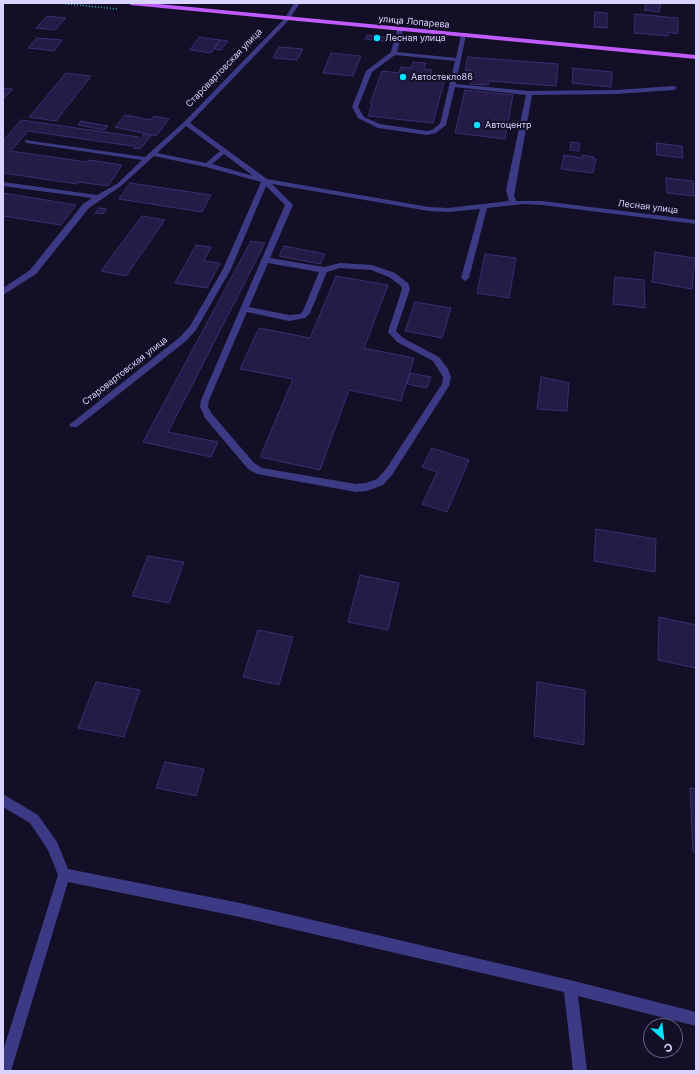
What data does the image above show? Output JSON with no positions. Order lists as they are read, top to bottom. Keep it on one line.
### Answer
{"streets":{"main road":["улица Лопарева"],"street":["Старовартовская улица","Лесная улица"]},"crossings":[["улица Лопарева","Старовартовская улица"],["Старовартовская улица","Лесная улица"]],"places":["Лесная улица","Автостекло86","Автоцентр"],"north":"bottom right"}
